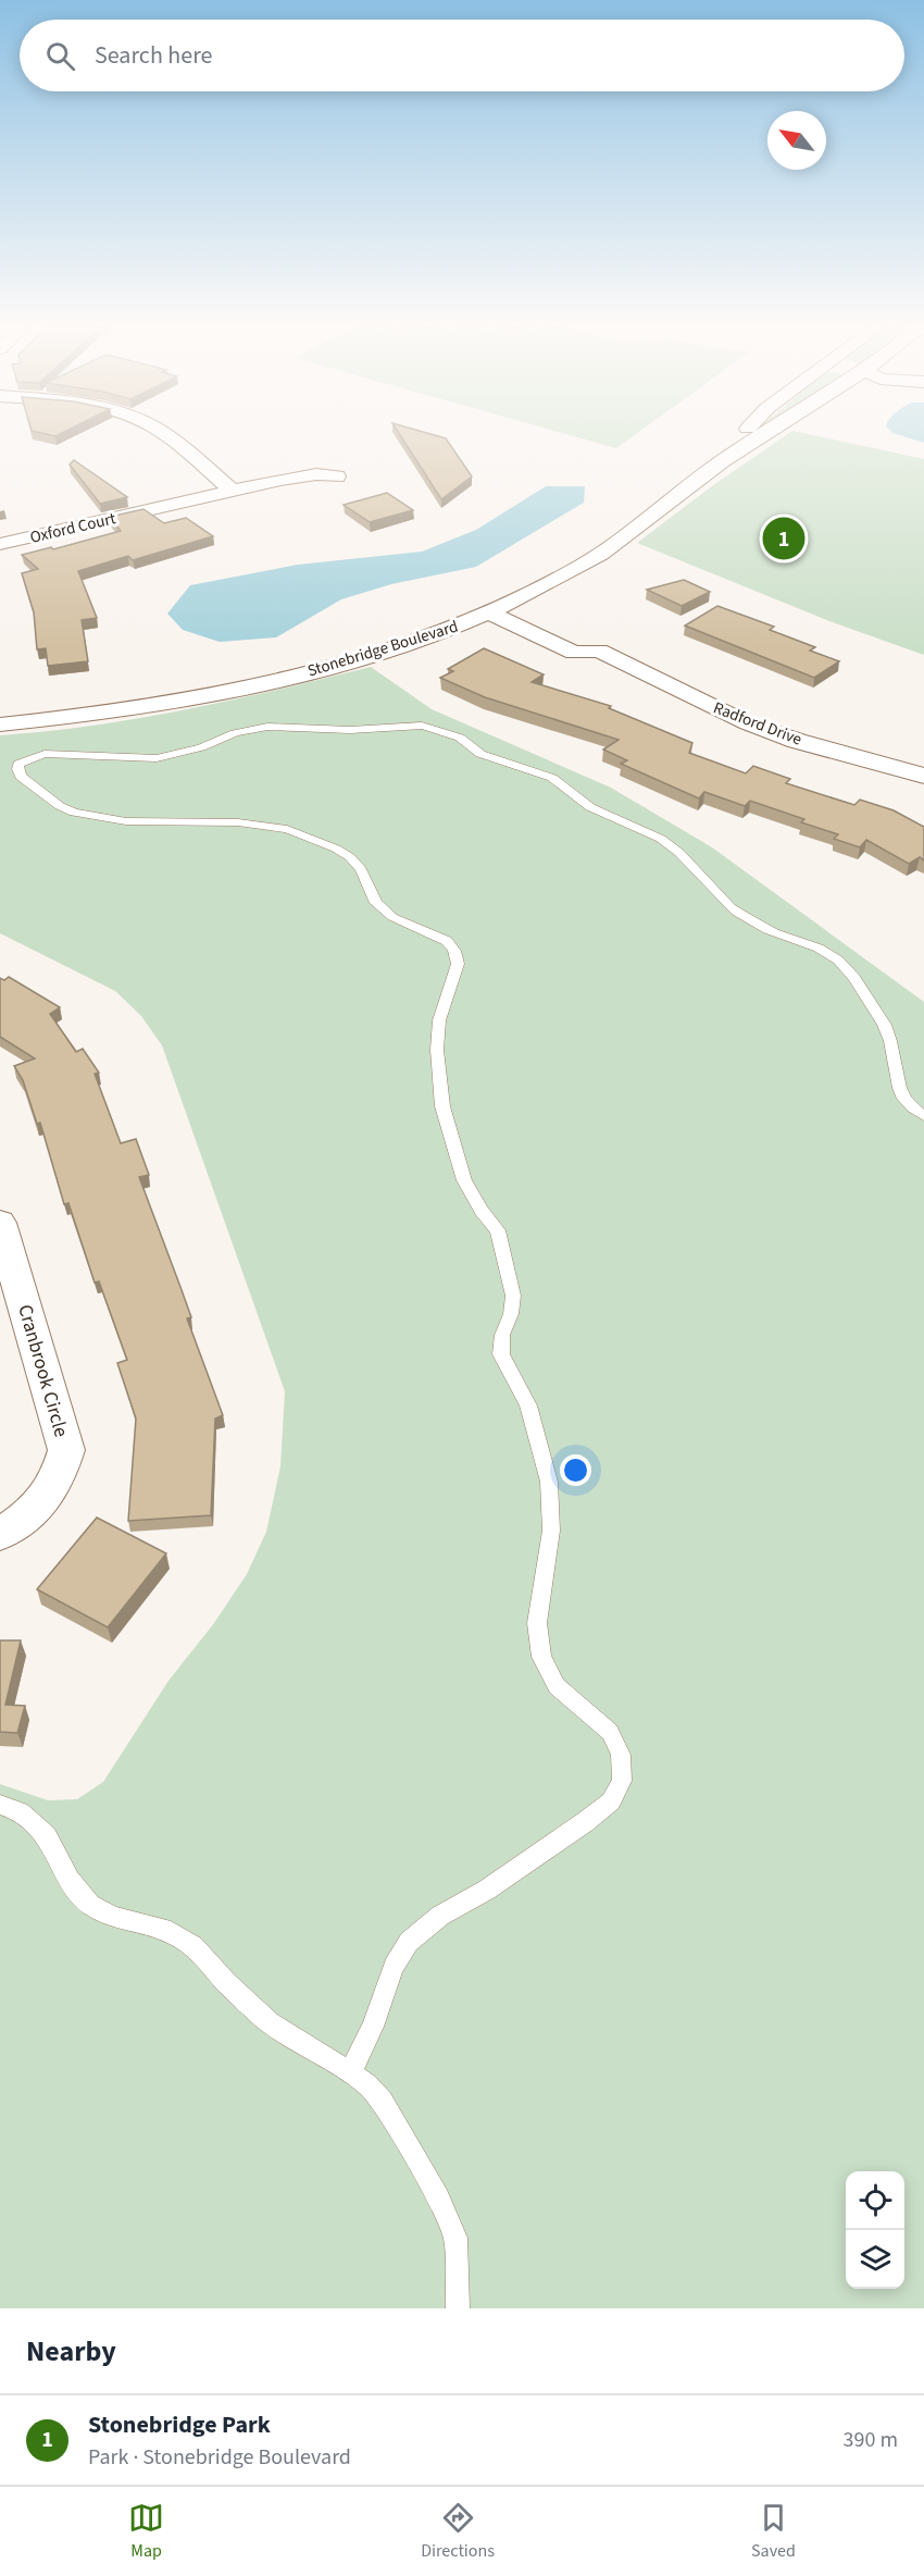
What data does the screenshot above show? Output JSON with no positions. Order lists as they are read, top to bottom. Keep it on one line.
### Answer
{"streets":{"street":["Oxford Court","Stonebridge Boulevard","Radford Drive","Cranbrook Circle"]},"crossings":[["Stonebridge Boulevard","Radford Drive"]],"north":"top left","page":{"search":"Search here","pins":"1","heading":"Nearby","list":[{"mark":"1","name":"Stonebridge Park","note":"Park · Stonebridge Boulevard","value":"390 m"}],"nav":["Map","Directions","Saved"]}}
